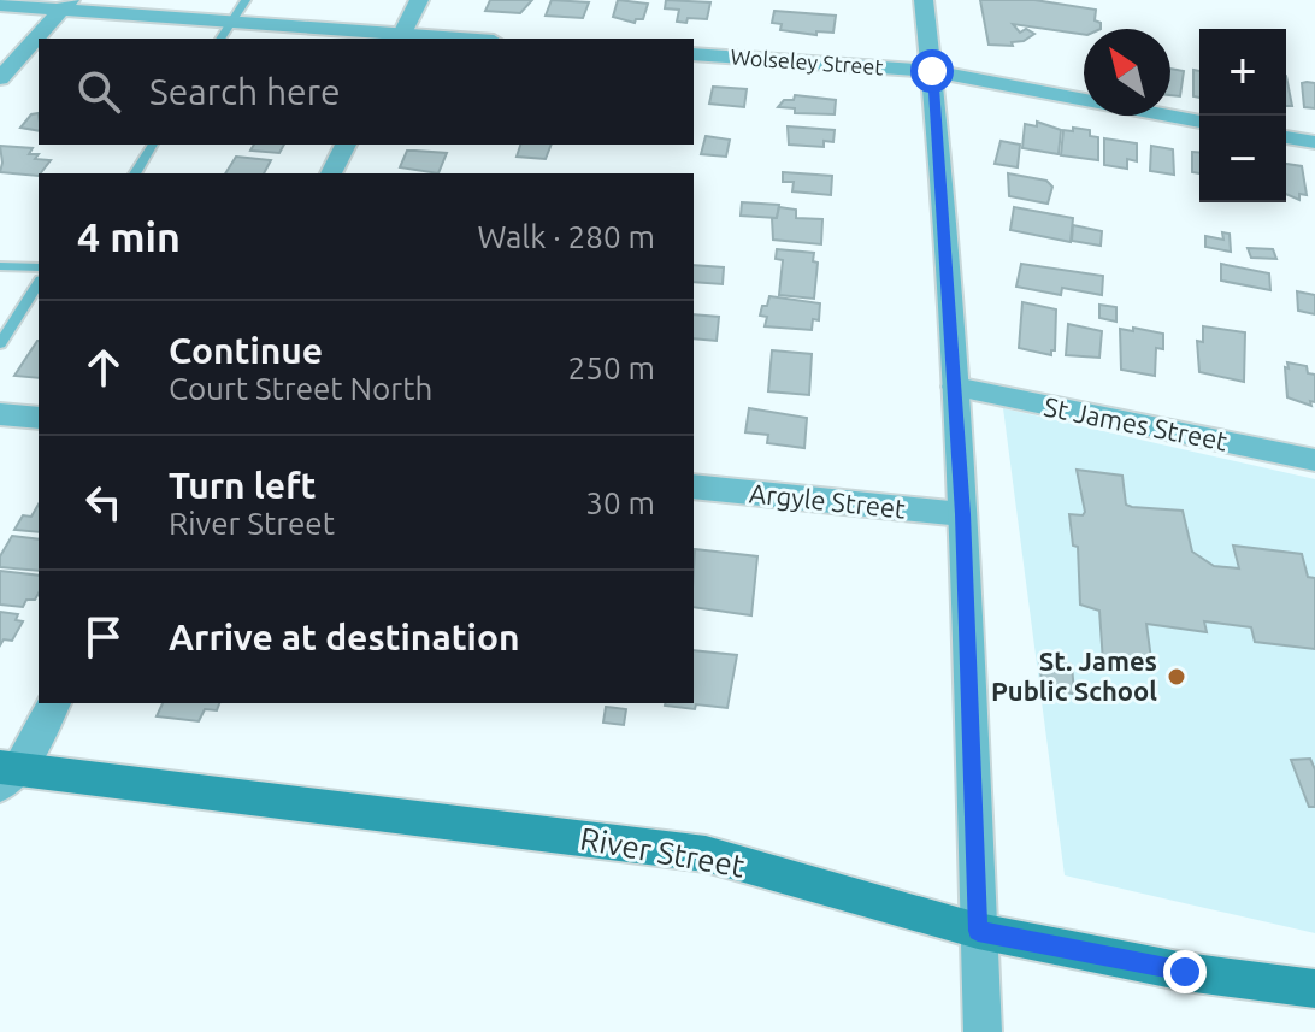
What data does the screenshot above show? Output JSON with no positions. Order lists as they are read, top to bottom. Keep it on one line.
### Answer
{"streets":{"main road":["River Street"],"street":["Wolseley Street","St James Street","Argyle Street"]},"places":["St. James Public School"],"north":"top left","page":{"map_buttons":["+","−"],"search":"Search here","heading":["4 min","Walk · 280 m"],"list":[["Continue","Court Street North","250 m"],["Turn left","River Street","30 m"],"Arrive at destination"]}}
